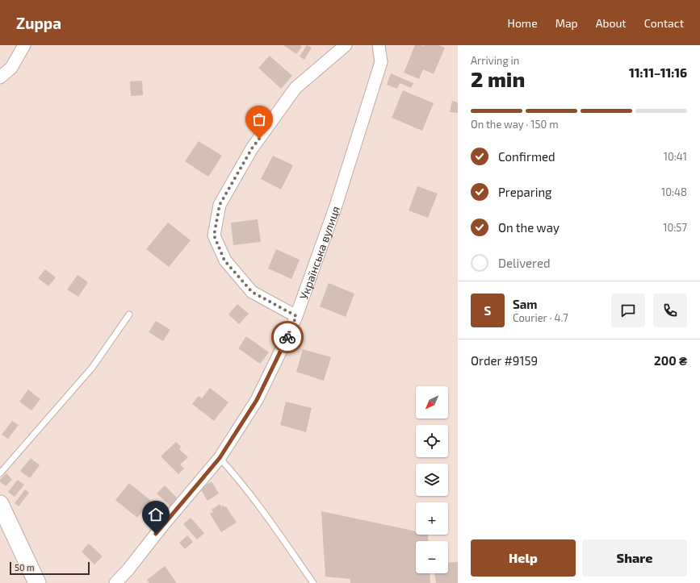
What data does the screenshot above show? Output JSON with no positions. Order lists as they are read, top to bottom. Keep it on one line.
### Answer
{"streets":{"street":["Українська вулиця"]},"scale_bar":"50 m","north":"bottom left","page":{"header":"Zuppa","nav":["Home","Map","About","Contact"],"heading":["2 min","Arriving in","11:11–11:16"],"panel":["Sam","Courier · 4.7","Order #9159","200 ₴"],"bar":"On the way · 150 m","list":[["Confirmed","10:41"],["Preparing","10:48"],["On the way","10:57"],"Delivered"],"round":"S","map_buttons":["+","−"],"buttons":["Help","Share"],"scale":"50 m"}}
